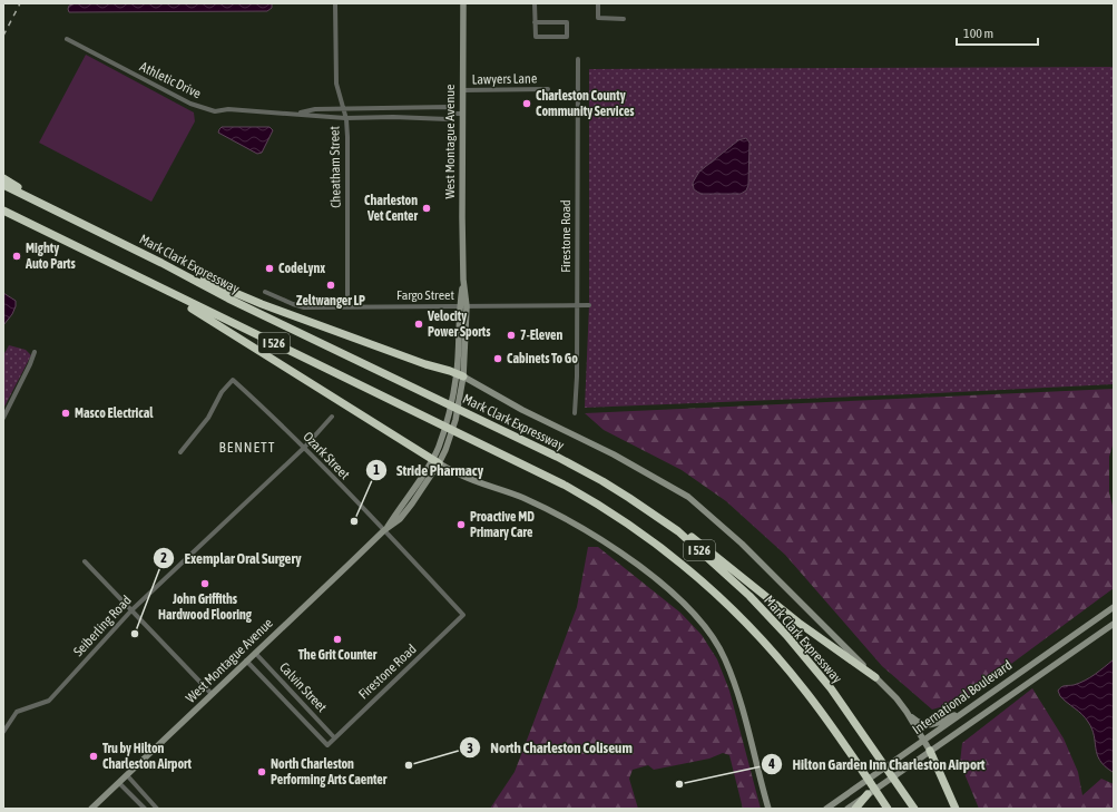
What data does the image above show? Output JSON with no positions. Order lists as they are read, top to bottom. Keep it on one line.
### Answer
{"streets":{"highway":["Mark Clark Expressway","I 526"],"main road":["West Montague Avenue","International Boulevard"],"street":["Lawyers Lane","Athletic Drive","Cheatham Street","Firestone Road","Fargo Street","Ozark Street","Seiberling Road","Calvin Street"]},"crossings":[["Lawyers Lane","West Montague Avenue"],["Athletic Drive","West Montague Avenue"],["Athletic Drive","Cheatham Street"],["West Montague Avenue","Fargo Street"],["West Montague Avenue","Ozark Street"],["West Montague Avenue","Calvin Street"],["Cheatham Street","Fargo Street"],["Firestone Road","Fargo Street"],["Firestone Road","Ozark Street"],["Firestone Road","Calvin Street"],["Ozark Street","Seiberling Road"]],"districts":["BENNETT"],"places":["Charleston County Community Services","Charleston Vet Center","Mighty Auto Parts","CodeLynx","Zeltwanger LP","Velocity Power Sports","7-Eleven","Cabinets To Go","Masco Electrical","Stride Pharmacy","Proactive MD Primary Care","John Griffiths Hardwood Flooring","Exemplar Oral Surgery","The Grit Counter","Tru by Hilton Charleston Airport","North Charleston Coliseum","North Charleston Performing Arts Caenter","Hilton Garden Inn Charleston Airport"],"scale_bar":"100 m"}
